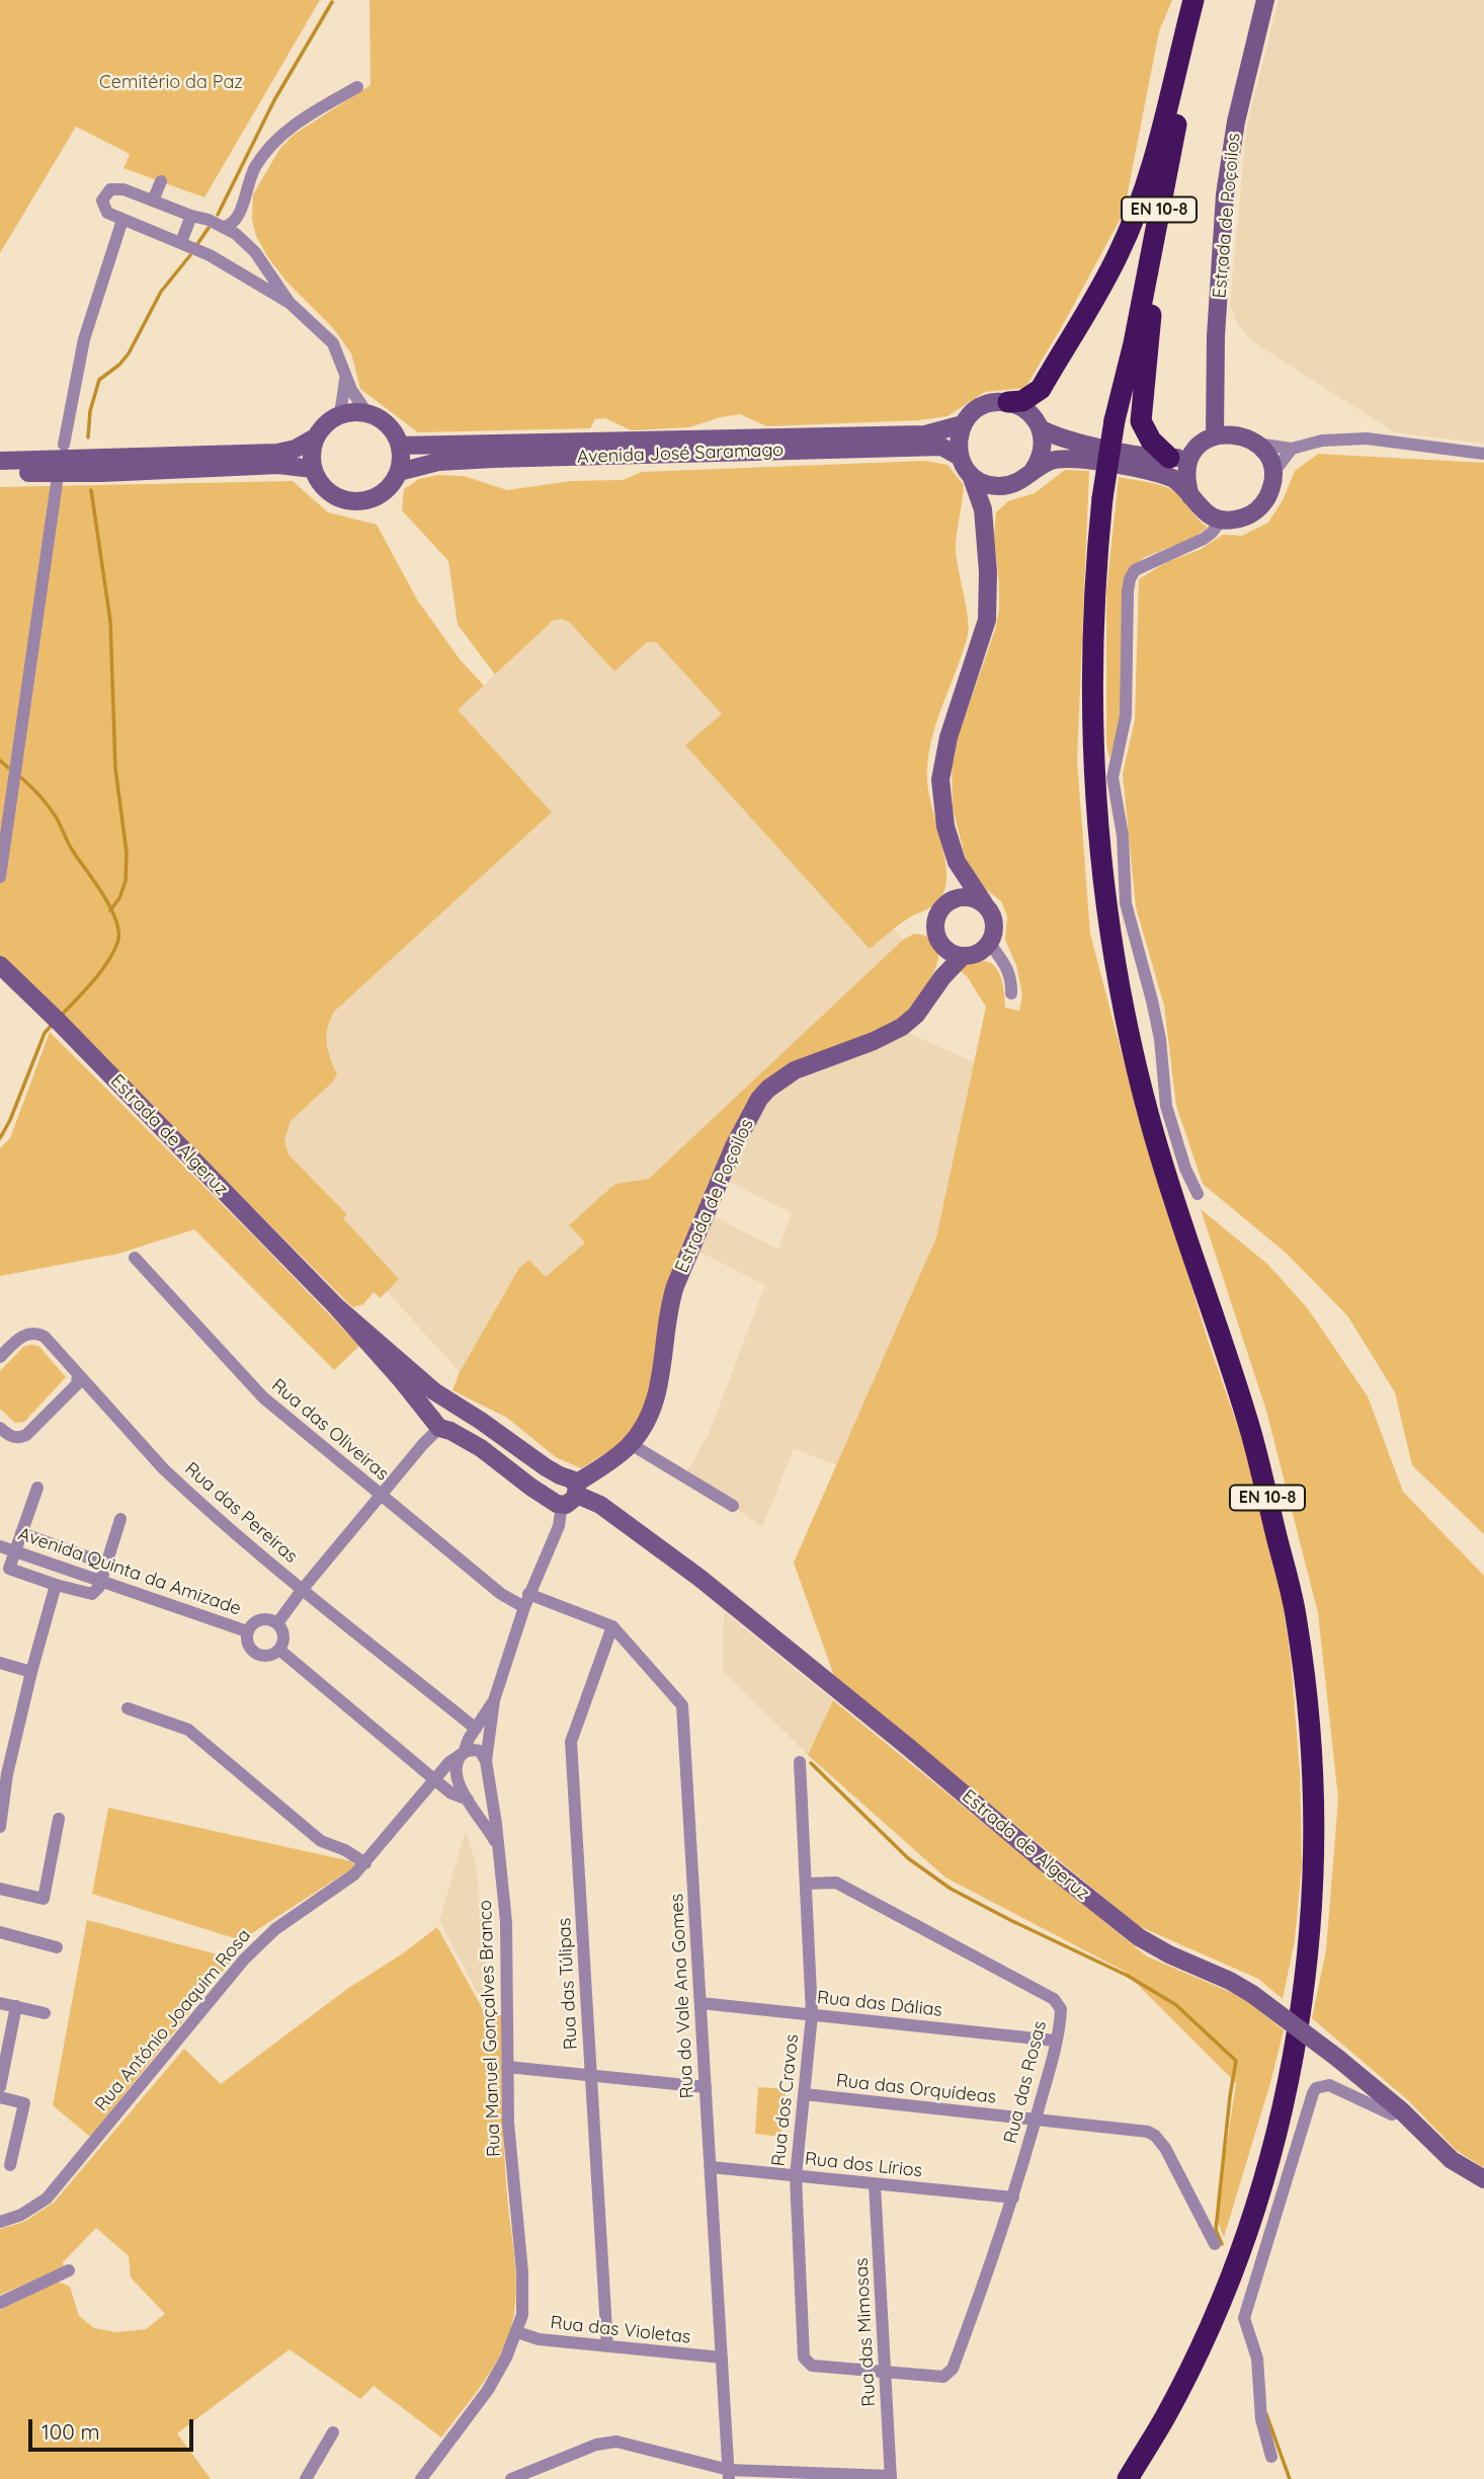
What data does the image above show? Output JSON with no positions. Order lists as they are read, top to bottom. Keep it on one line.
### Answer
{"streets":{"highway":["EN 10-8"],"main road":["Estrada de Poçoilos","Avenida José Saramago","Estrada de Algeruz"],"street":["Rua das Oliveiras","Rua das Pereiras","Avenida Quinta da Amizade","Rua das Túlipas","Rua do Vale Ana Gomes","Rua das Dálias","Rua António Joaquim Rosa","Rua Manuel Gonçalves Branco","Rua das Rosas","Rua das Orquídeas","Rua dos Cravos","Rua dos Lírios","Rua das Violetas","Rua das Mimosas"]},"crossings":[["Estrada de Poçoilos","Avenida José Saramago"],["Estrada de Poçoilos","Estrada de Algeruz"],["Estrada de Poçoilos","Rua Manuel Gonçalves Branco"],["Estrada de Algeruz","Rua Manuel Gonçalves Branco"],["Rua das Oliveiras","Rua Manuel Gonçalves Branco"],["Rua das Pereiras","Rua Manuel Gonçalves Branco"],["Rua das Túlipas","Rua do Vale Ana Gomes"],["Rua das Túlipas","Rua das Violetas"],["Rua do Vale Ana Gomes","Rua das Dálias"],["Rua do Vale Ana Gomes","Rua Manuel Gonçalves Branco"],["Rua do Vale Ana Gomes","Rua dos Lírios"],["Rua do Vale Ana Gomes","Rua das Violetas"],["Rua das Dálias","Rua das Rosas"],["Rua das Dálias","Rua dos Cravos"],["Rua António Joaquim Rosa","Rua Manuel Gonçalves Branco"],["Rua Manuel Gonçalves Branco","Rua das Violetas"],["Rua das Rosas","Rua das Orquídeas"],["Rua das Rosas","Rua dos Cravos"],["Rua das Rosas","Rua dos Lírios"],["Rua das Rosas","Rua das Mimosas"],["Rua das Orquídeas","Rua dos Cravos"],["Rua dos Cravos","Rua dos Lírios"],["Rua dos Cravos","Rua das Mimosas"],["Rua dos Lírios","Rua das Mimosas"]],"parks":["Cemitério da Paz"],"scale_bar":"100 m"}
